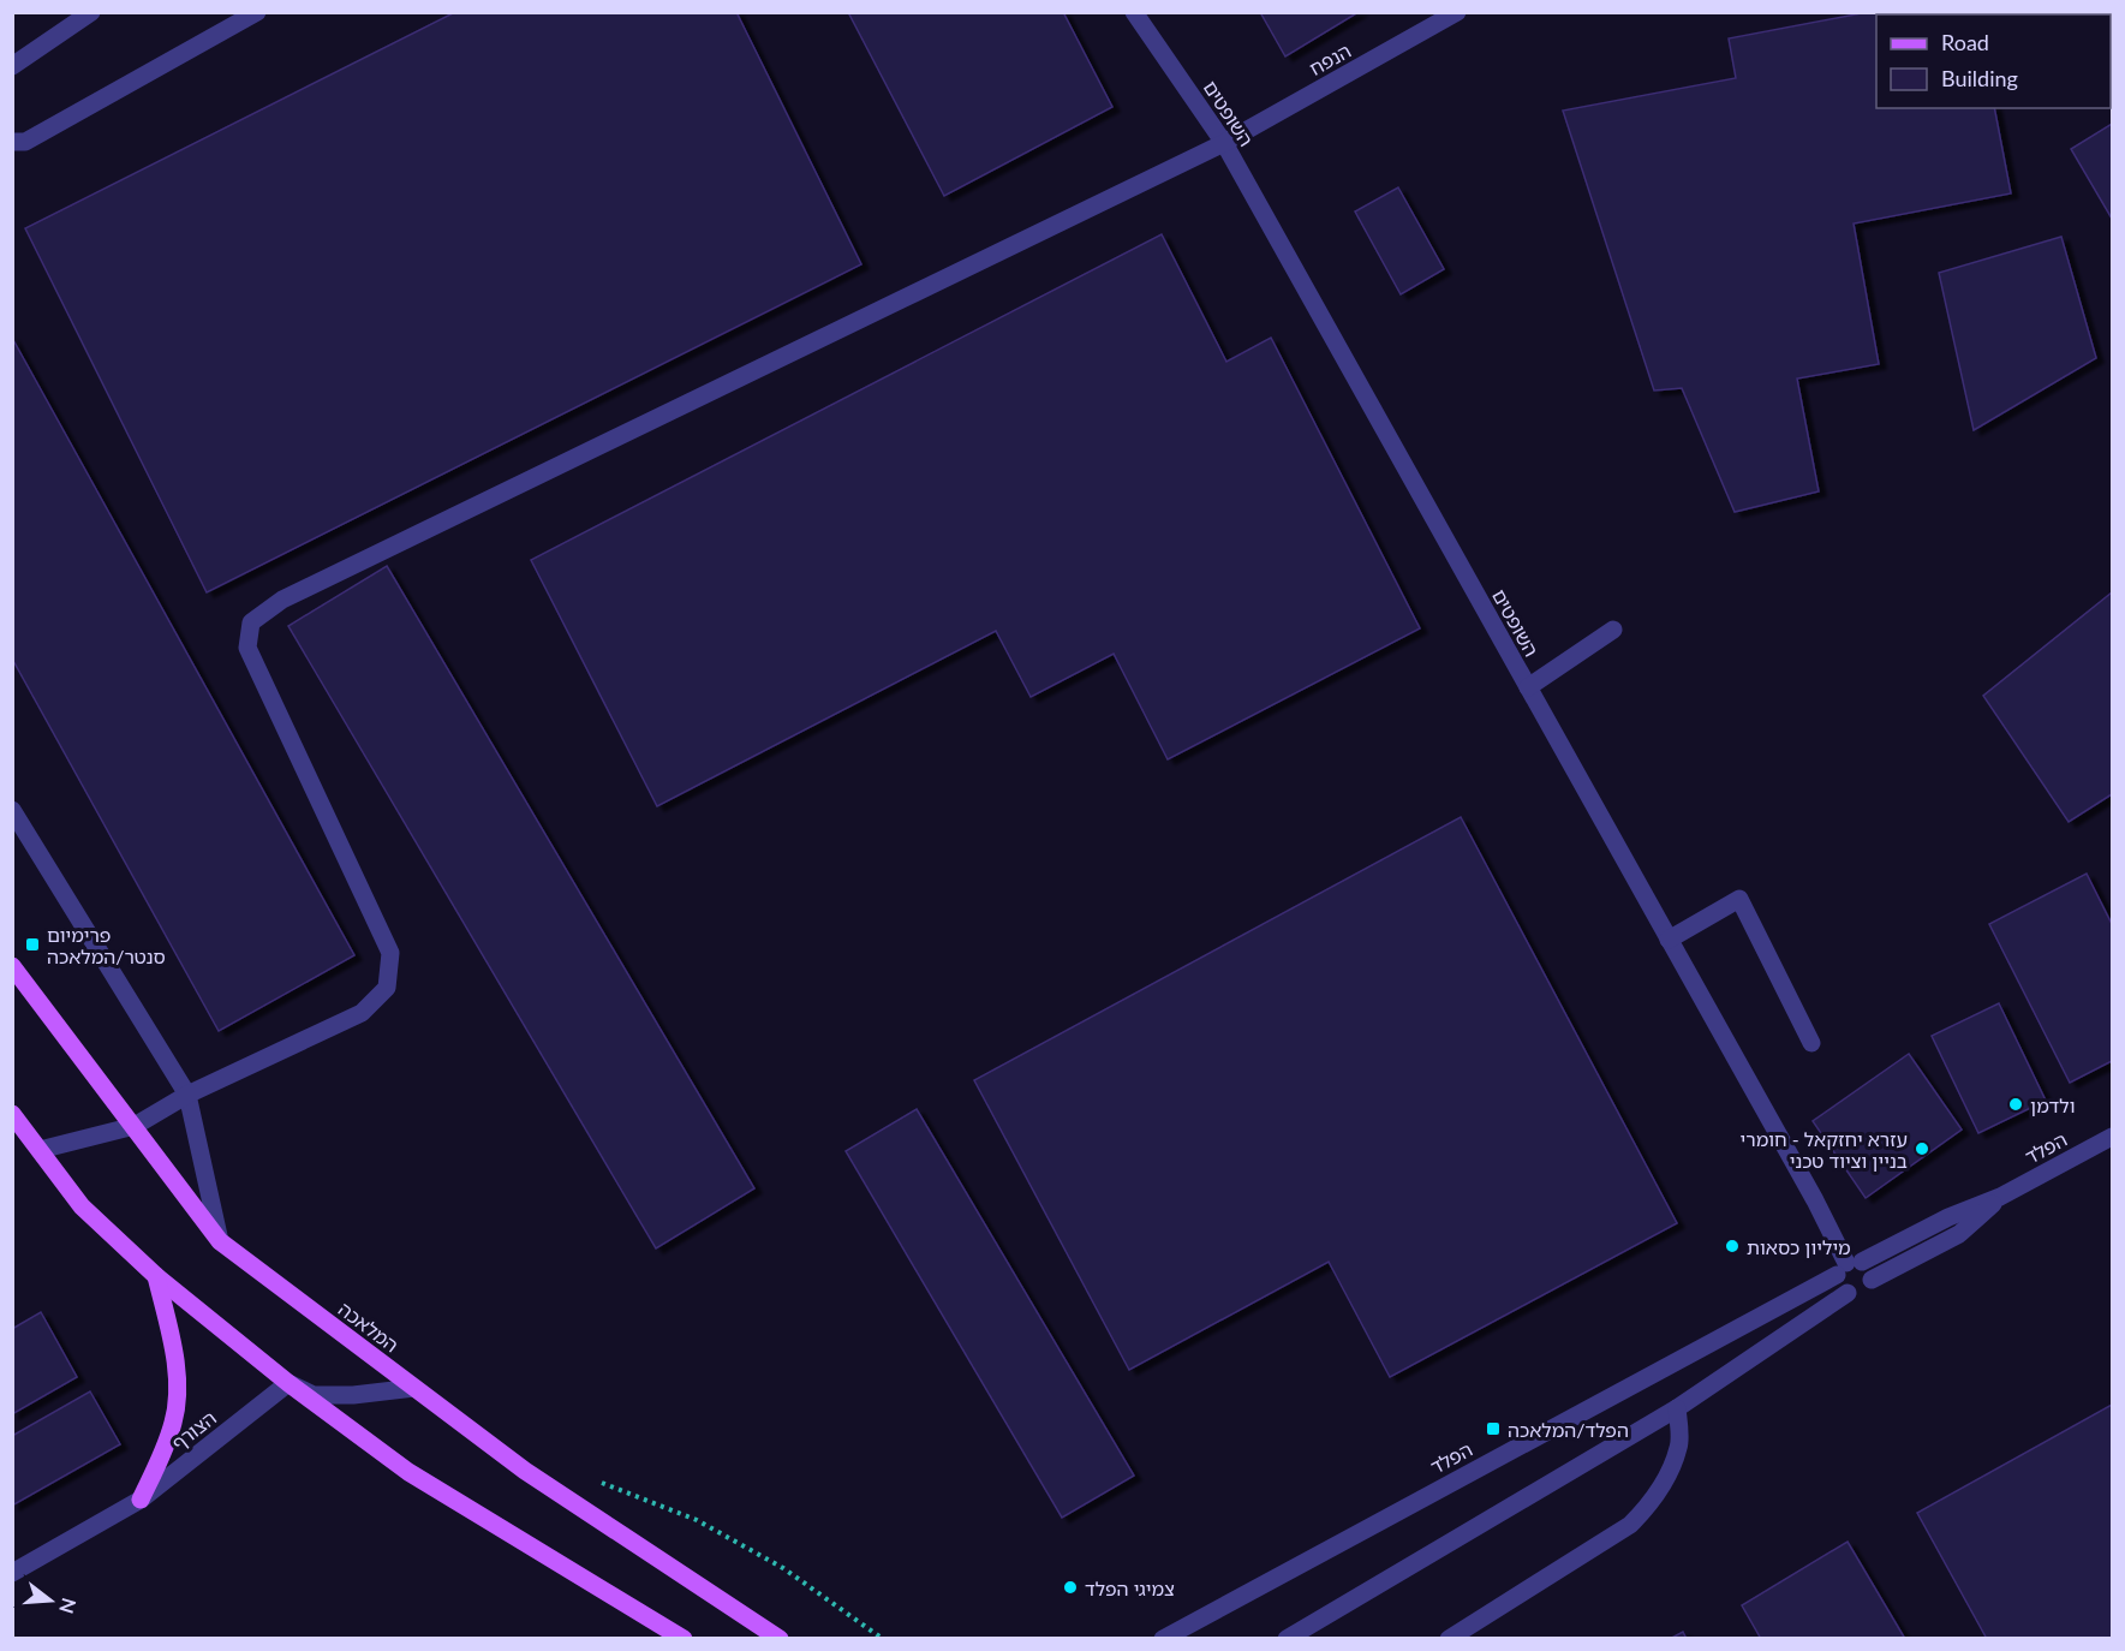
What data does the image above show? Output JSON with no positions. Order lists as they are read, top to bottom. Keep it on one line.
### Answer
{"streets":{"main road":["המלאכה"],"street":["הנפח","השופטים","הפלד","הצורף"]},"crossings":[["הנפח","השופטים"],["הנפח","המלאכה"],["השופטים","הפלד"]],"places":{"transit":["פרימיום סנטר/המלאכה","הפלד/המלאכה"],"other":["ולדמן","עזרא יחזקאל - חומרי בניין וציוד טכני","מיליון כסאות","צמיגי הפלד"]},"legend":["Road","Building"],"north":"right"}
